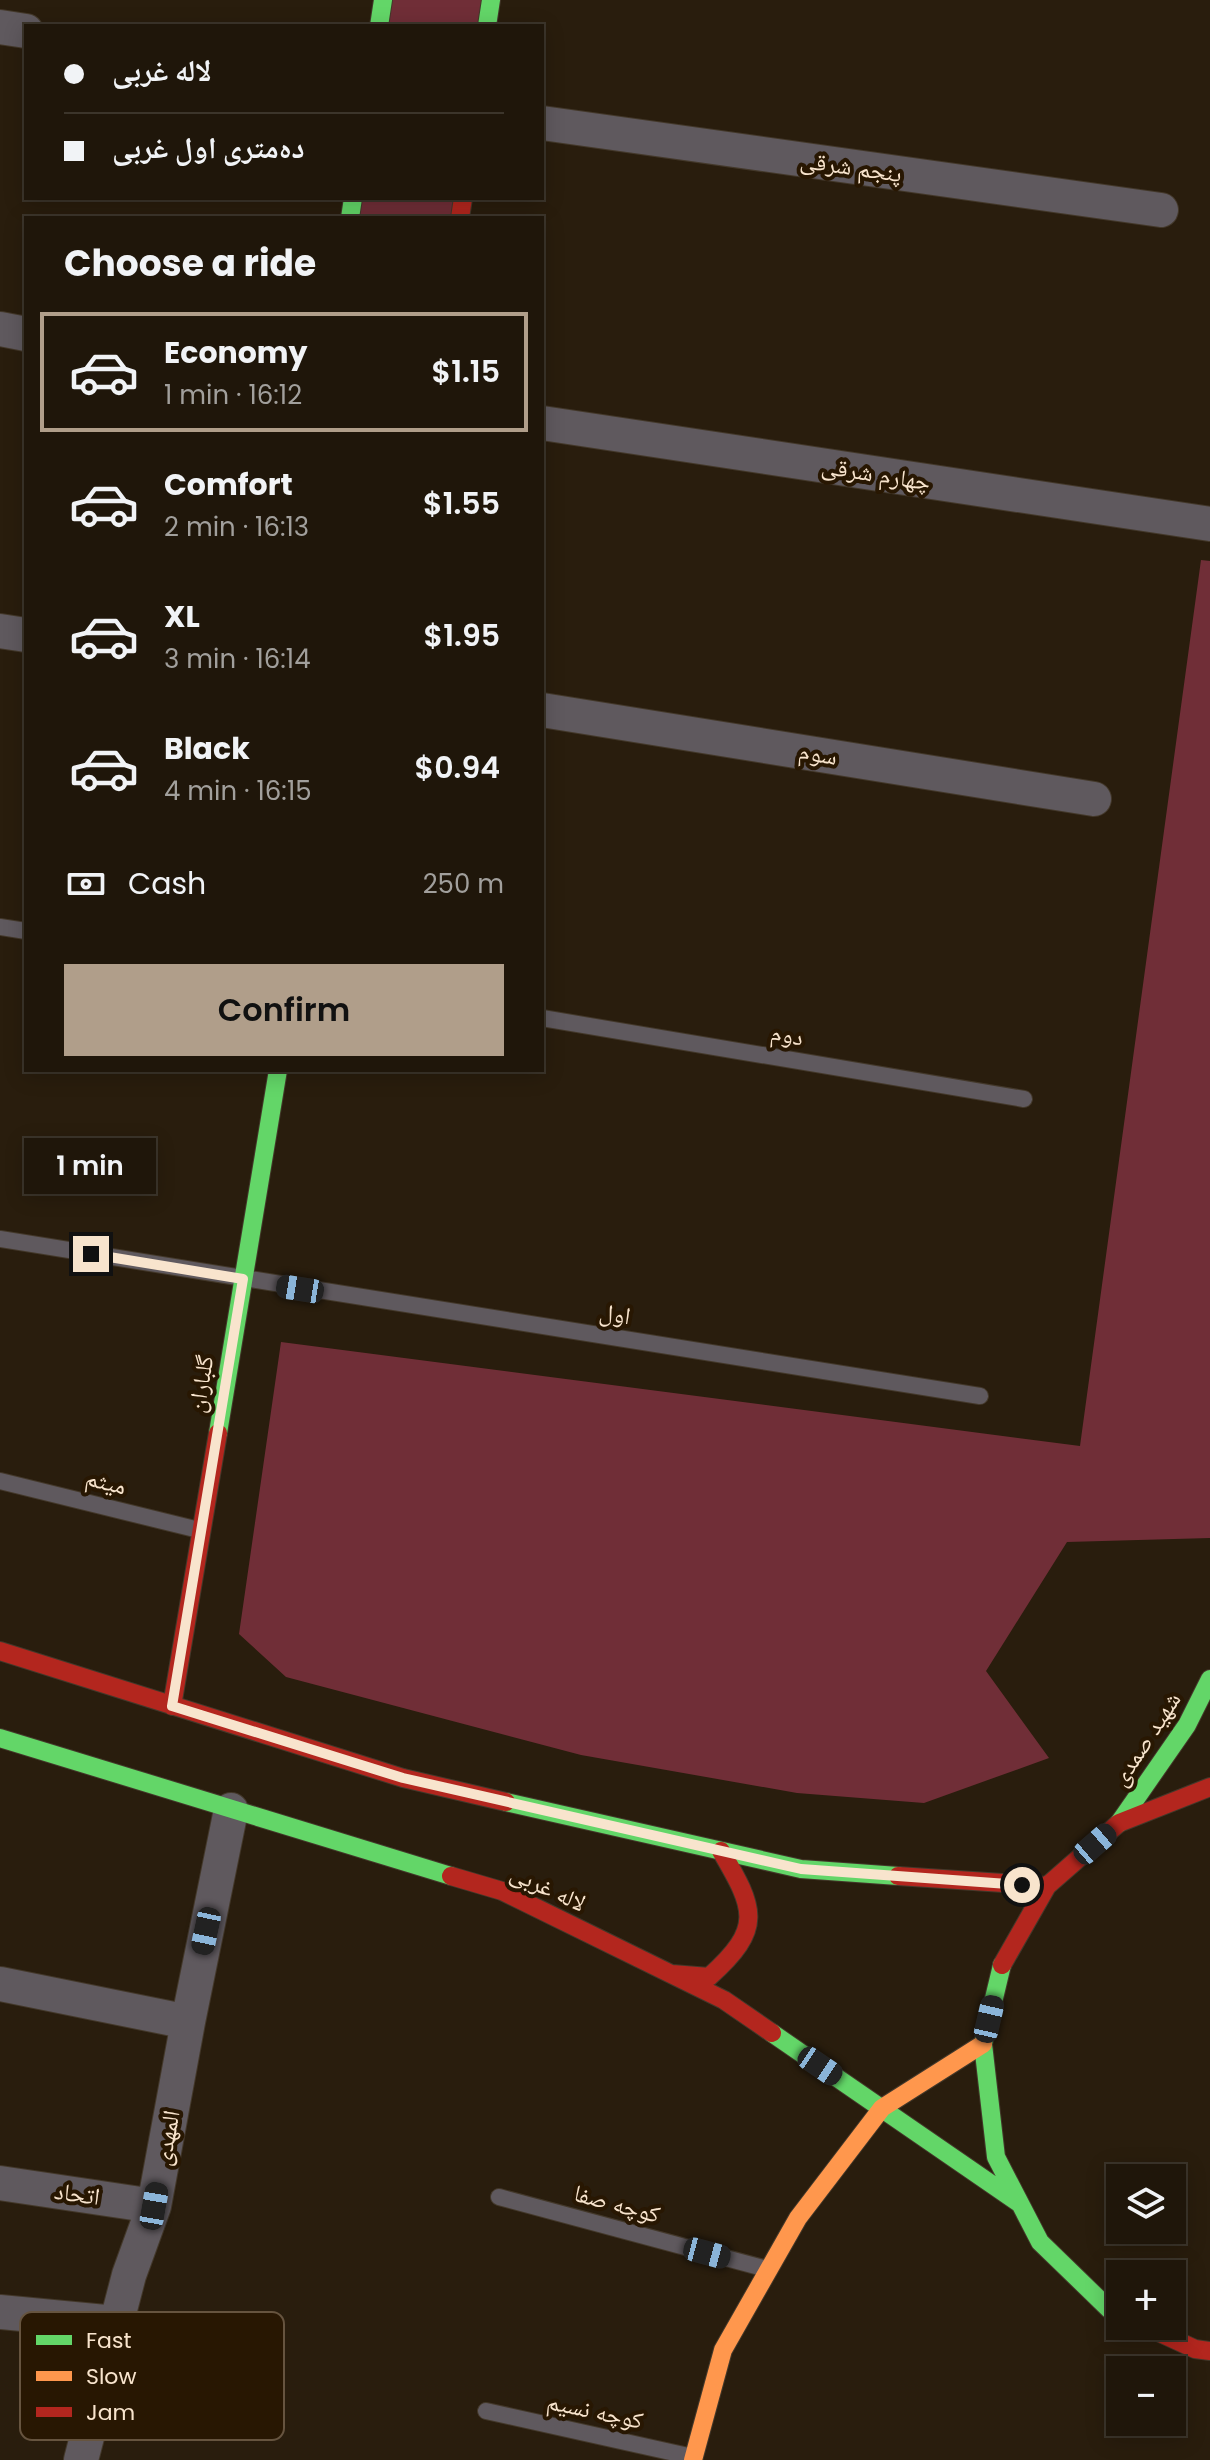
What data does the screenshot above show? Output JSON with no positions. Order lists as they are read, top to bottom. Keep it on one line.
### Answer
{"streets":{"main road":["گلباران","شهید صمدی","لاله غربی"],"street":["پنجم شرقی","چهارم شرقی","سوم","المهدی","اتحاد"],"lane":["دوم","اول","میثم","کوچه صفا","کوچه نسیم"]},"crossings":[["اول","گلباران"],["گلباران","میثم"],["لاله غربی","المهدی"],["المهدی","اتحاد"]],"legend":["Fast","Slow","Jam"],"page":{"banner":["لاله غربی","ده‌متری اول غربی"],"heading":"Choose a ride","list":[{"name":"Economy","note":"1 min · 16:12","value":"$1.15"},{"name":"Comfort","note":"2 min · 16:13","value":"$1.55"},{"name":"XL","note":"3 min · 16:14","value":"$1.95"},{"name":"Black","note":"4 min · 16:15","value":"$0.94"}],"pay":["Cash","250 m"],"buttons":"Confirm","bubble":"1 min","map_buttons":["+","−"]}}
